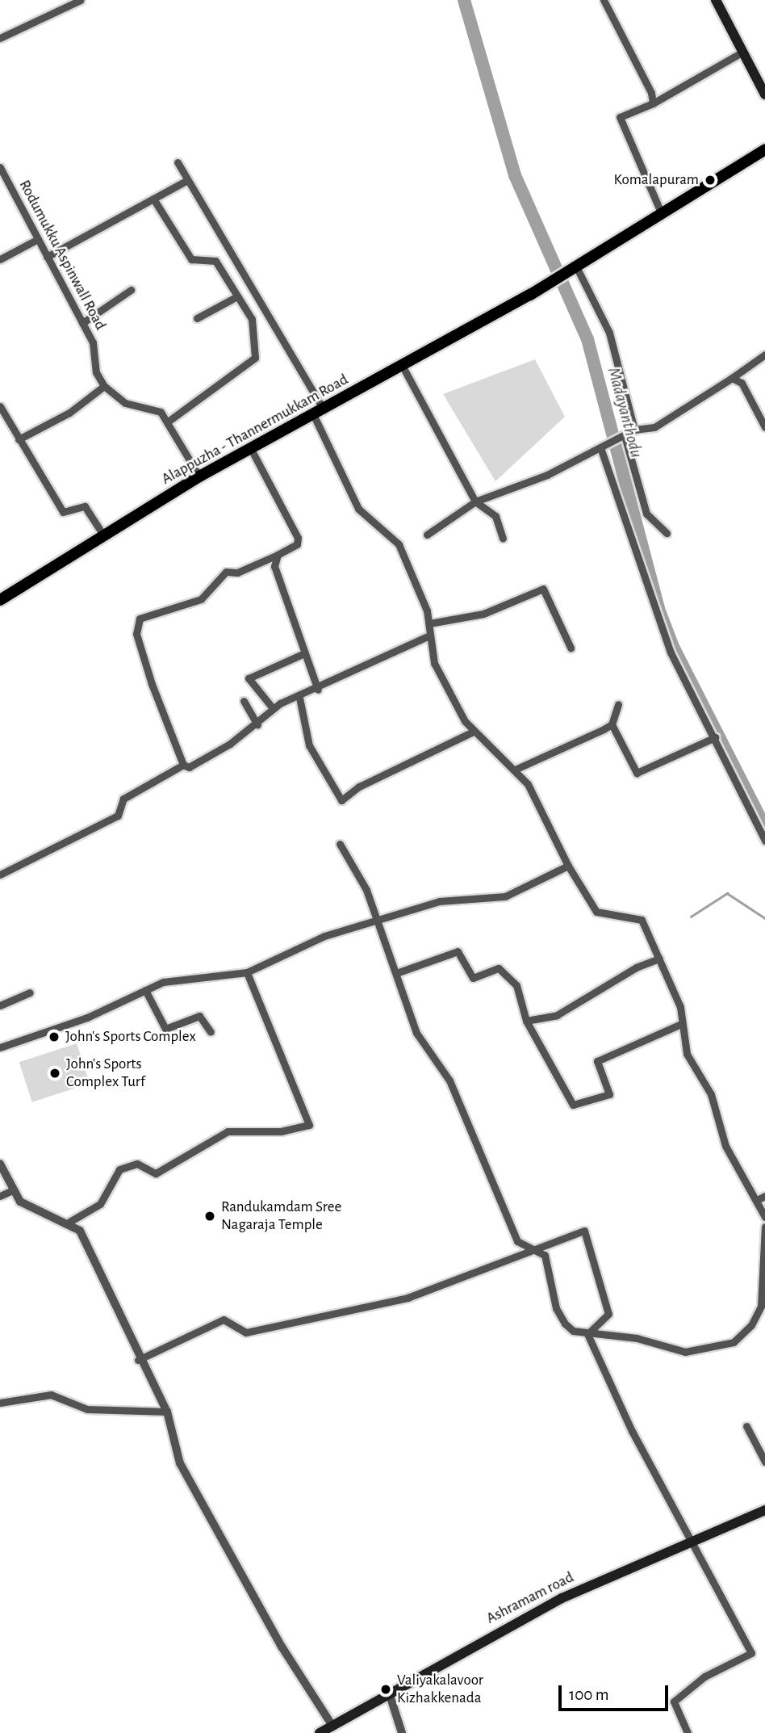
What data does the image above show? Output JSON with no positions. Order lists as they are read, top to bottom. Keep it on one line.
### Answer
{"streets":{"main road":["Alappuzha - Thannermukkam Road","Ashramam road"],"street":["Rodumukku Aspinwall Road"]},"water":["Madayanthodu"],"places":["Komalapuram","John's Sports Complex","John's Sports Complex Turf","Randukamdam Sree Nagaraja Temple","Valiyakalavoor Kizhakkenada"],"scale_bar":"100 m"}
